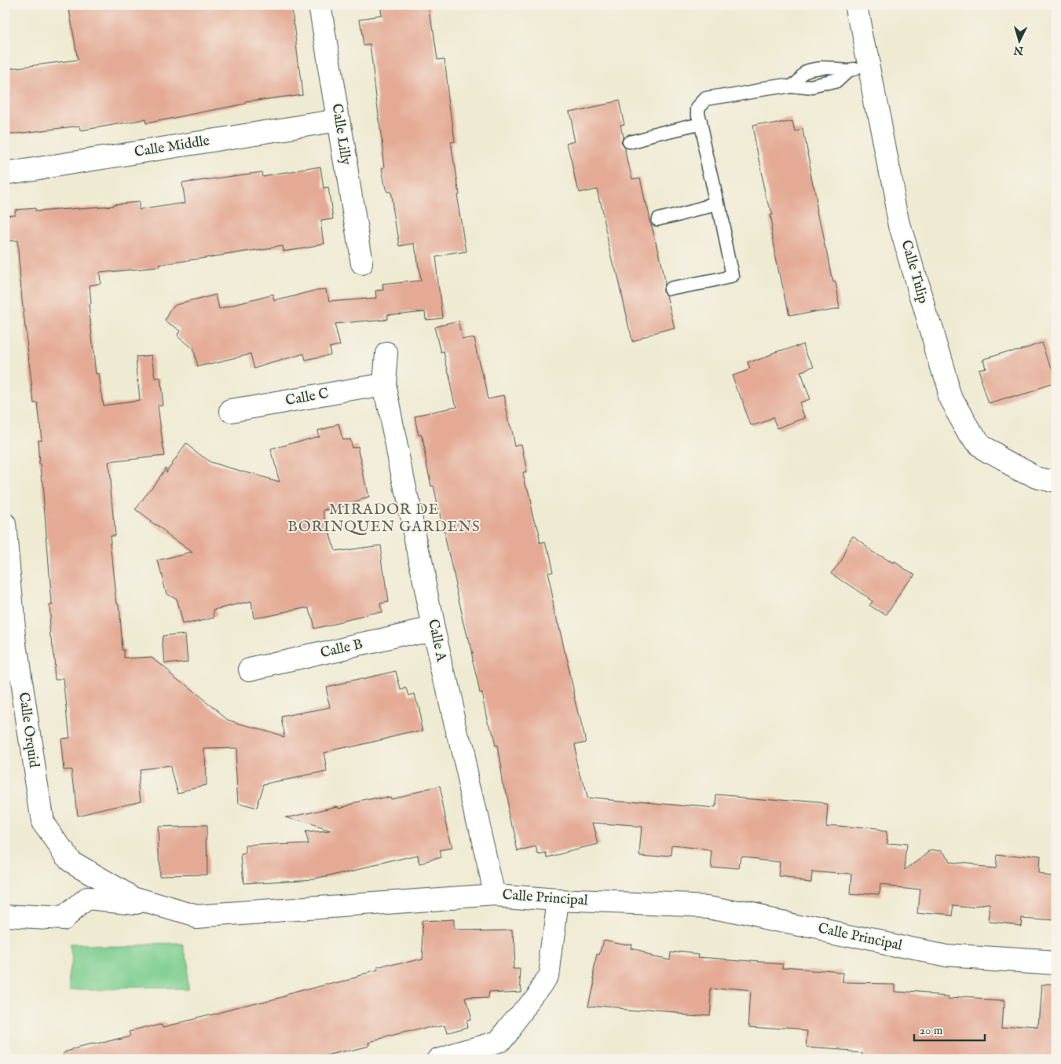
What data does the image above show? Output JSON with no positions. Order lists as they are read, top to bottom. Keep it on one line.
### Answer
{"streets":{"street":["Calle Lilly","Calle Middle","Calle Tulip","Calle C","Calle A","Calle B","Calle Orquid","Calle Principal"]},"crossings":[["Calle Lilly","Calle Middle"],["Calle C","Calle A"],["Calle A","Calle B"],["Calle A","Calle Principal"],["Calle Orquid","Calle Principal"]],"districts":["MIRADOR DE BORINQUEN GARDENS"],"scale_bar":"20 m","north":"bottom"}
